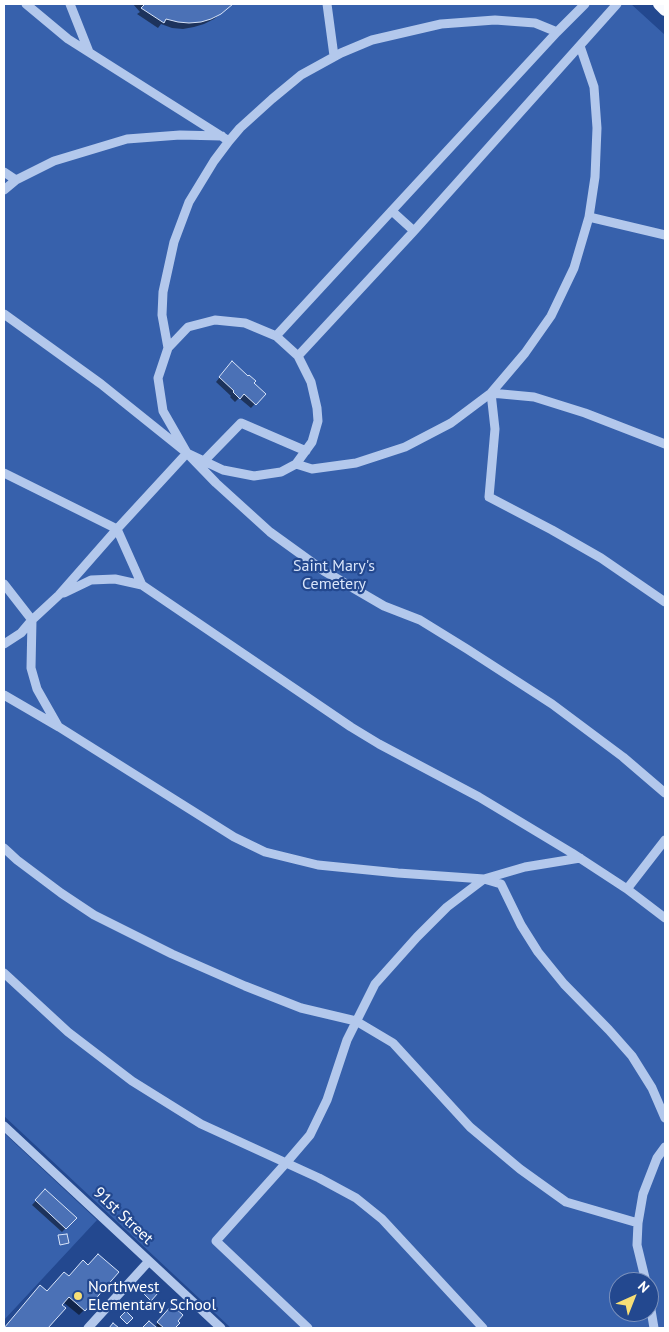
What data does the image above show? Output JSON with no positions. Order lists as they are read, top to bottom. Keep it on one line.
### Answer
{"streets":{"street":["91st Street"]},"parks":["Saint Mary's Cemetery"],"places":["Northwest Elementary School"],"north":"top right"}
